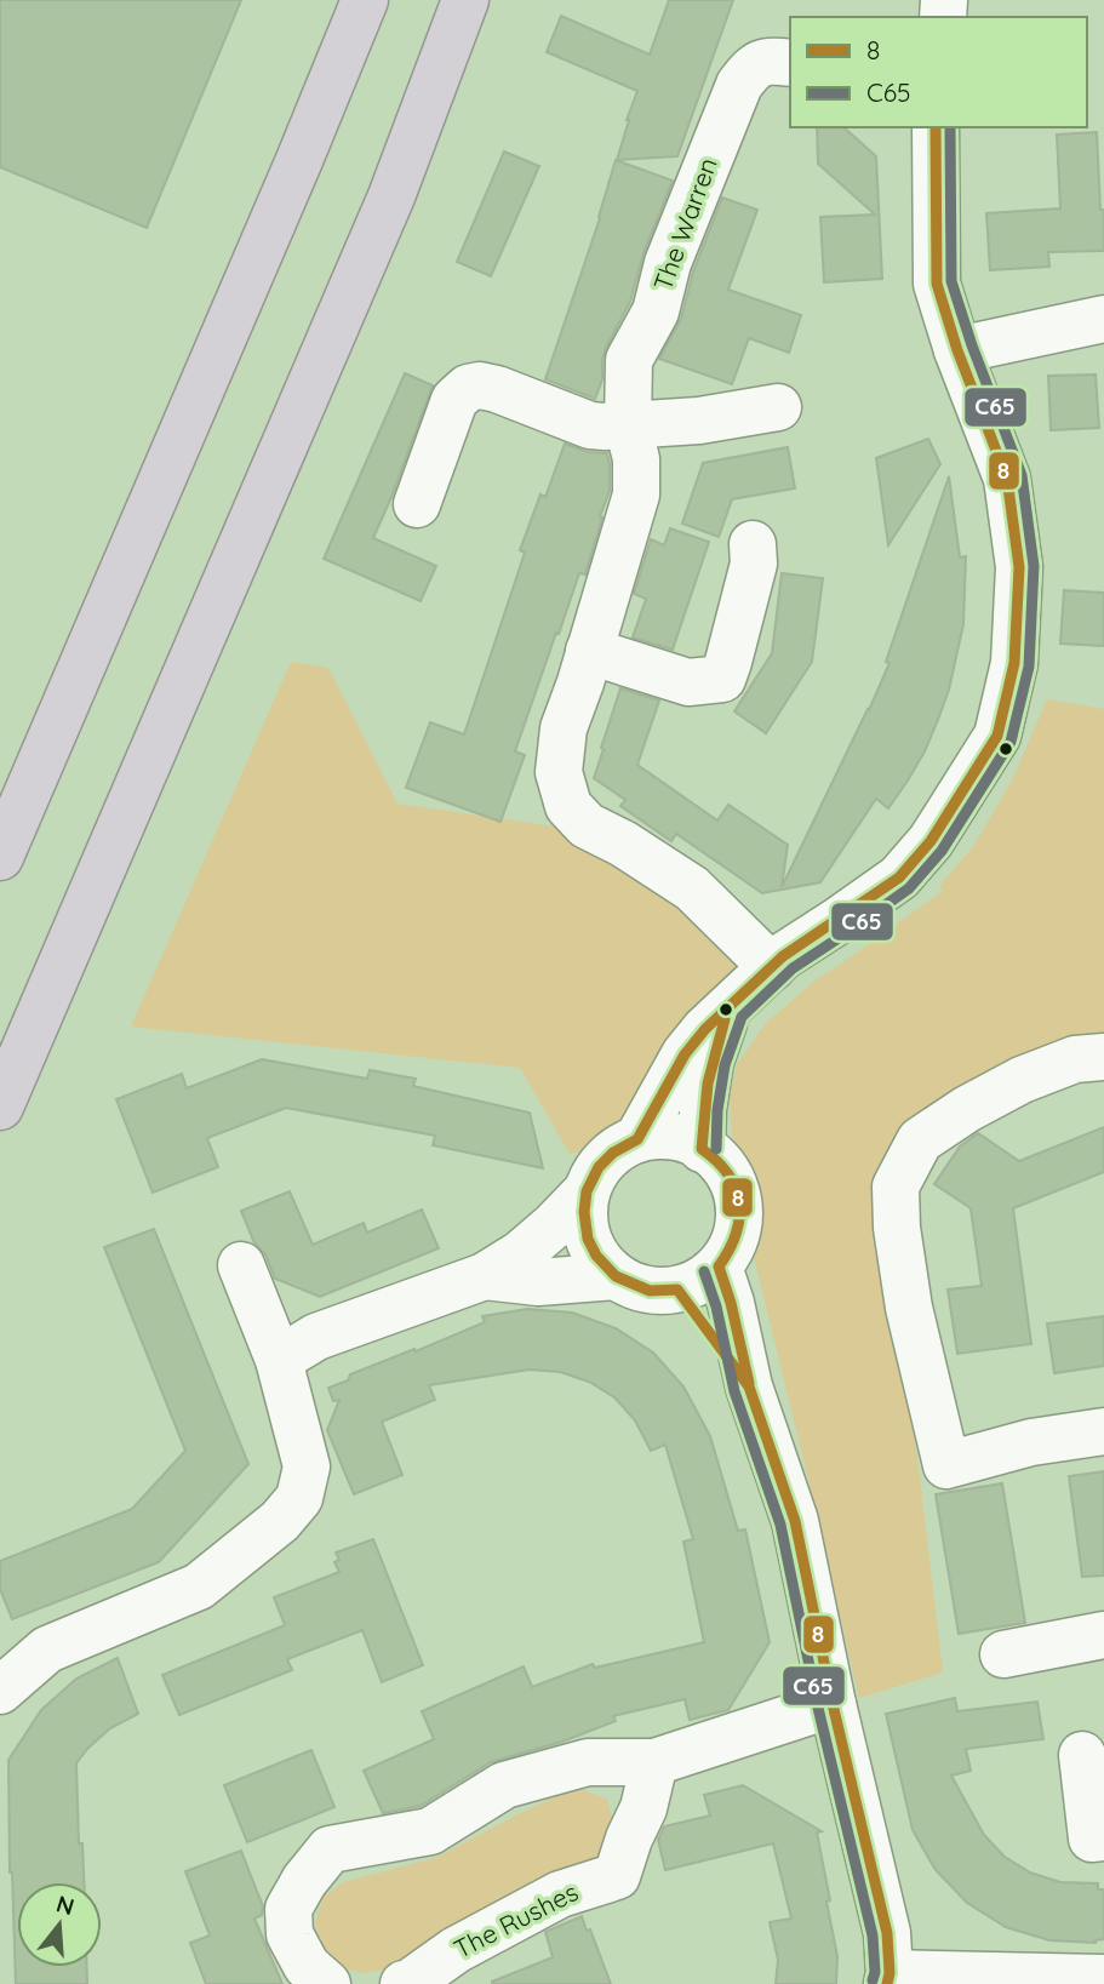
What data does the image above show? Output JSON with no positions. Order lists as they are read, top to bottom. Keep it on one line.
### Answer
{"streets":{"street":["The Warren","The Rushes"]},"lines":["transit line 8","transit line C65"],"legend":["8","C65"],"north":"top"}
